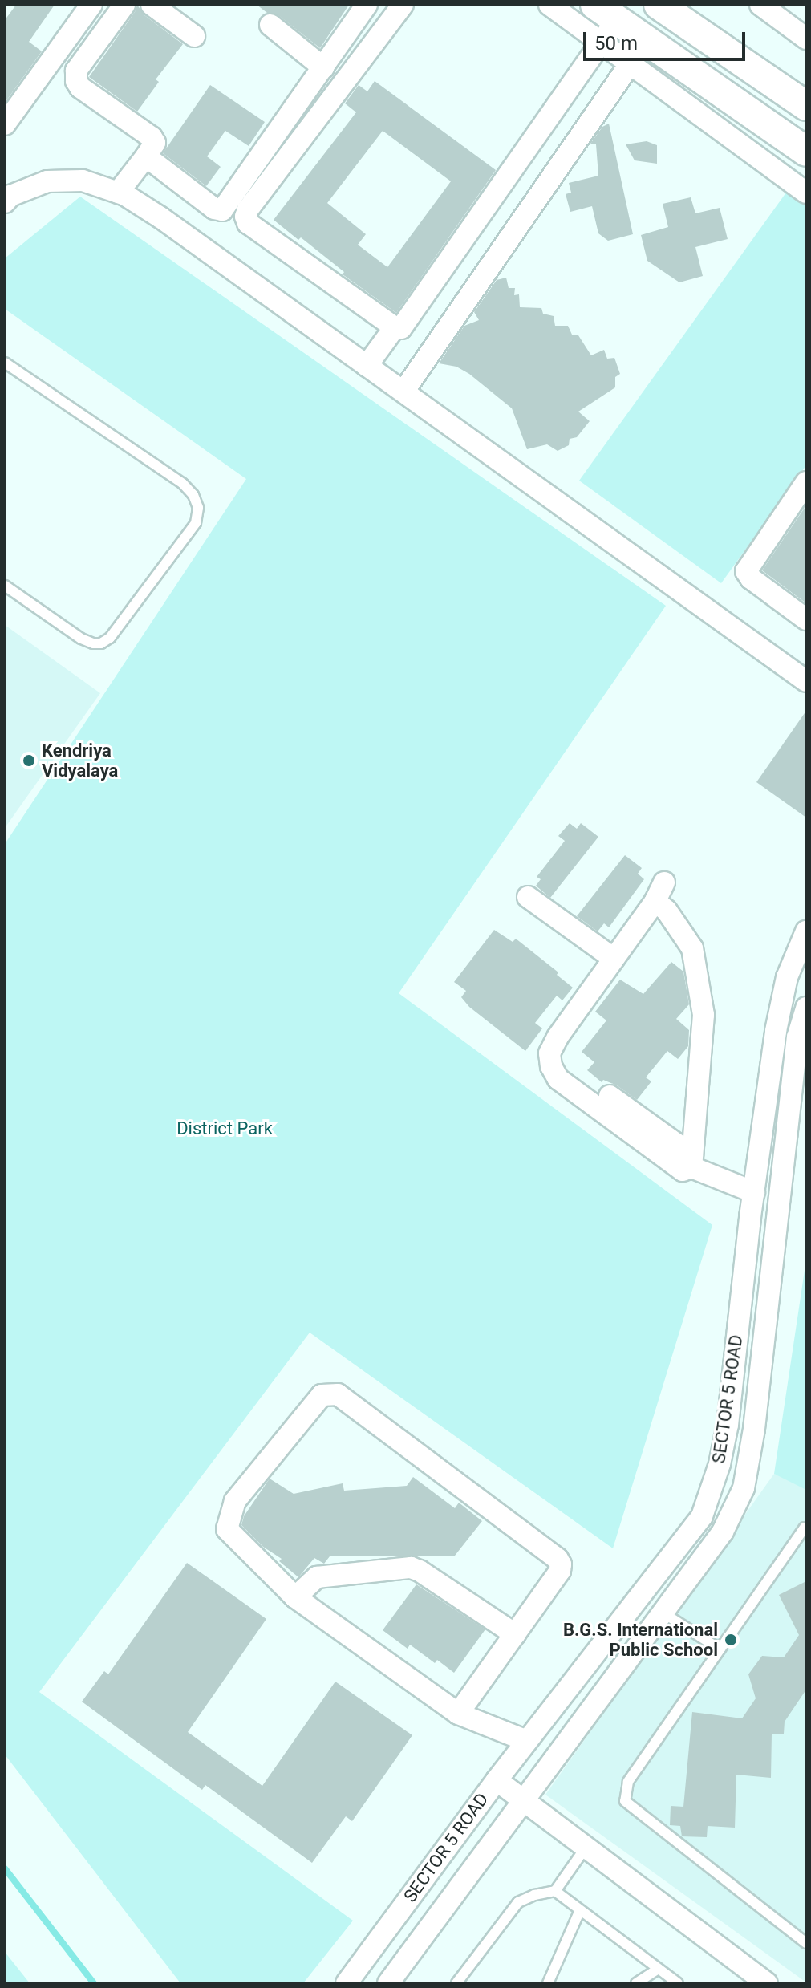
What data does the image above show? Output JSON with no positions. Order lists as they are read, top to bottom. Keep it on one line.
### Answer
{"streets":{"street":["SECTOR 5 ROAD"]},"parks":["District Park"],"places":["Kendriya Vidyalaya","B.G.S. International Public School"],"scale_bar":"50 m"}
